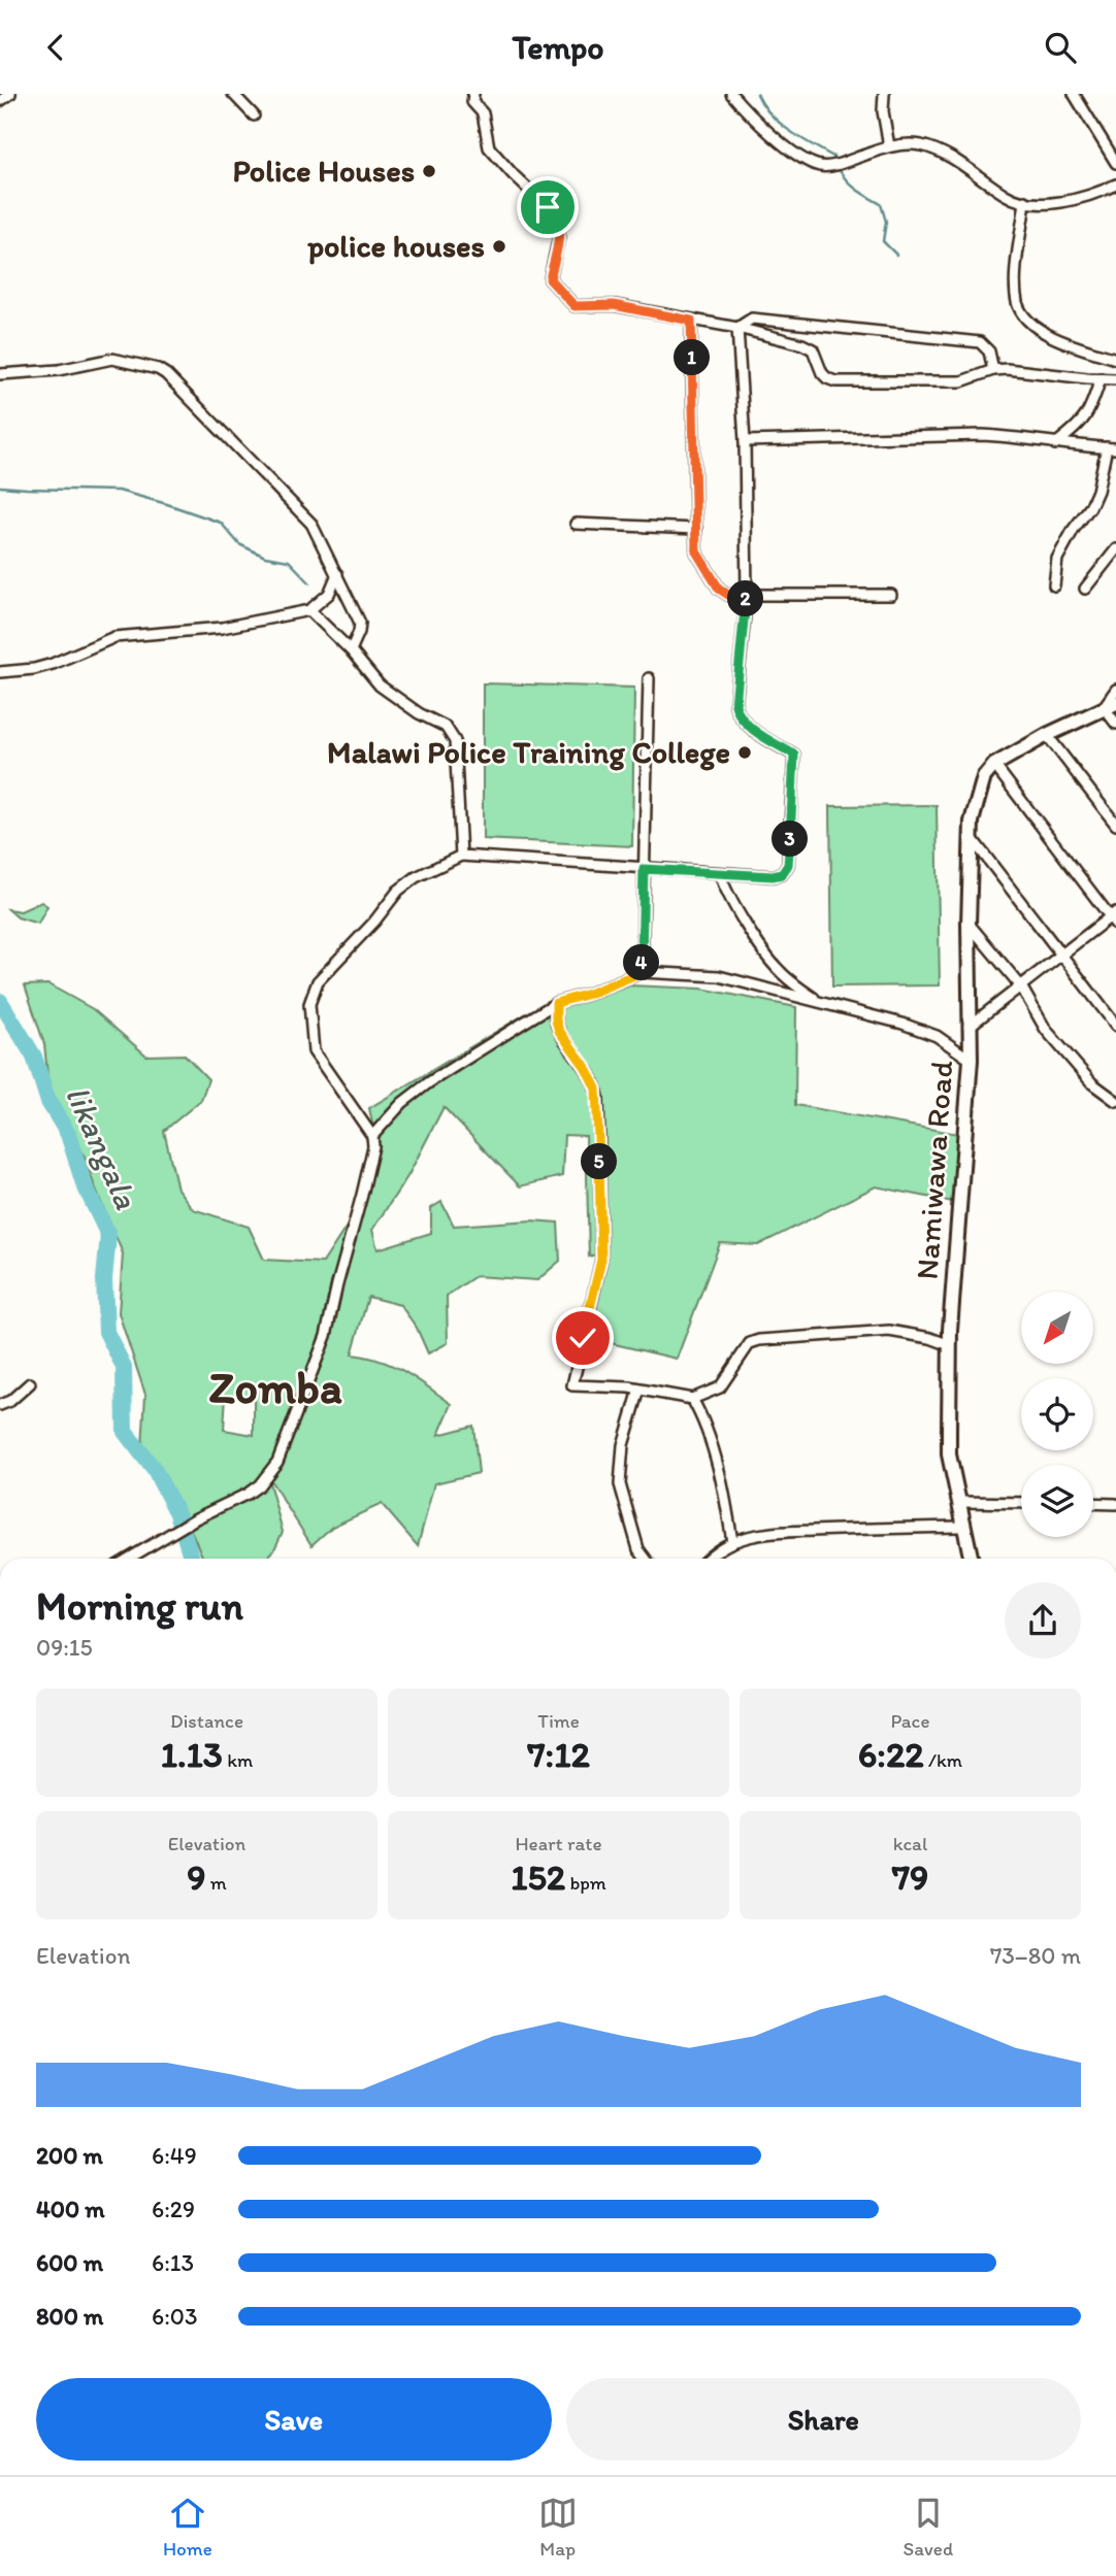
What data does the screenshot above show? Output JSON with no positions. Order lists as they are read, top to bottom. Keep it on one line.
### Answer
{"streets":{"street":["Namiwawa Road"]},"districts":["Zomba"],"water":["likangala"],"places":["Police Houses","police houses","Malawi Police Training College"],"north":"bottom left","page":{"header":"Tempo","pins":["1","2","3","4","5"],"heading":["Morning run","09:15"],"stats":[["Distance","1.13 km"],["Time","7:12"],["Pace","6:22 /km"],["Elevation","9 m"],["Heart rate","152 bpm"],["kcal","79"]],"chart":["Elevation","73–80 m"],"list":[{"name":"200 m","note":"6:49"},{"name":"400 m","note":"6:29"},{"name":"600 m","note":"6:13"},{"name":"800 m","note":"6:03"}],"buttons":["Save","Share"],"tabs":["Home","Map","Saved"]}}
